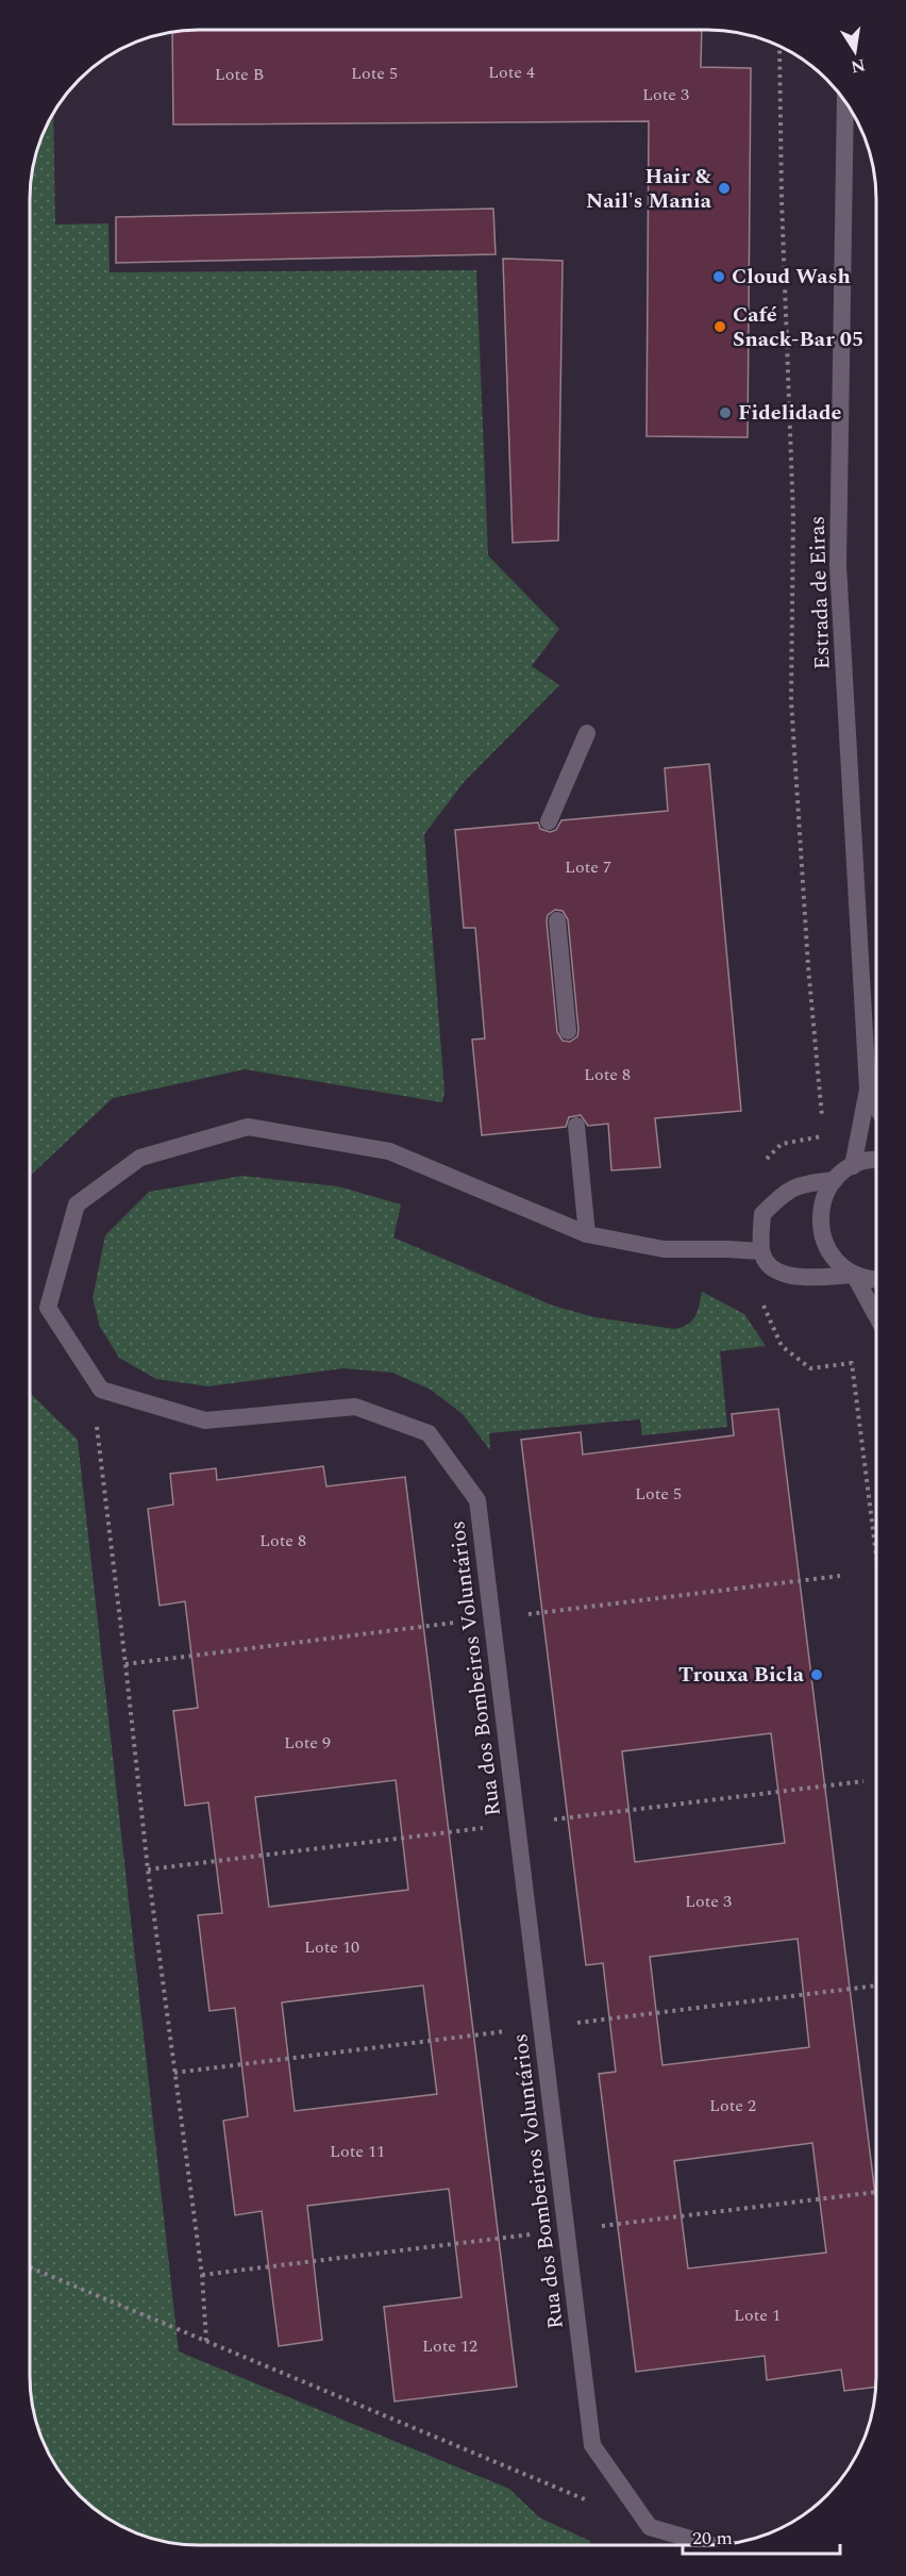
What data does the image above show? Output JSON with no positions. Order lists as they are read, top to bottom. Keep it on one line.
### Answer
{"streets":{"street":["Estrada de Eiras","Rua dos Bombeiros Voluntários"]},"places":["Hair & Nail's Mania","Cloud Wash","Café Snack-Bar 05","Fidelidade","Trouxa Bicla"],"house_numbers":["Lote 4","Lote 5","Lote B","Lote 3","Lote 7","Lote 8","Lote 5","Lote 8","Lote 9","Lote 3","Lote 10","Lote 2","Lote 11","Lote 1","Lote 12"],"scale_bar":"20 m","north":"bottom"}
